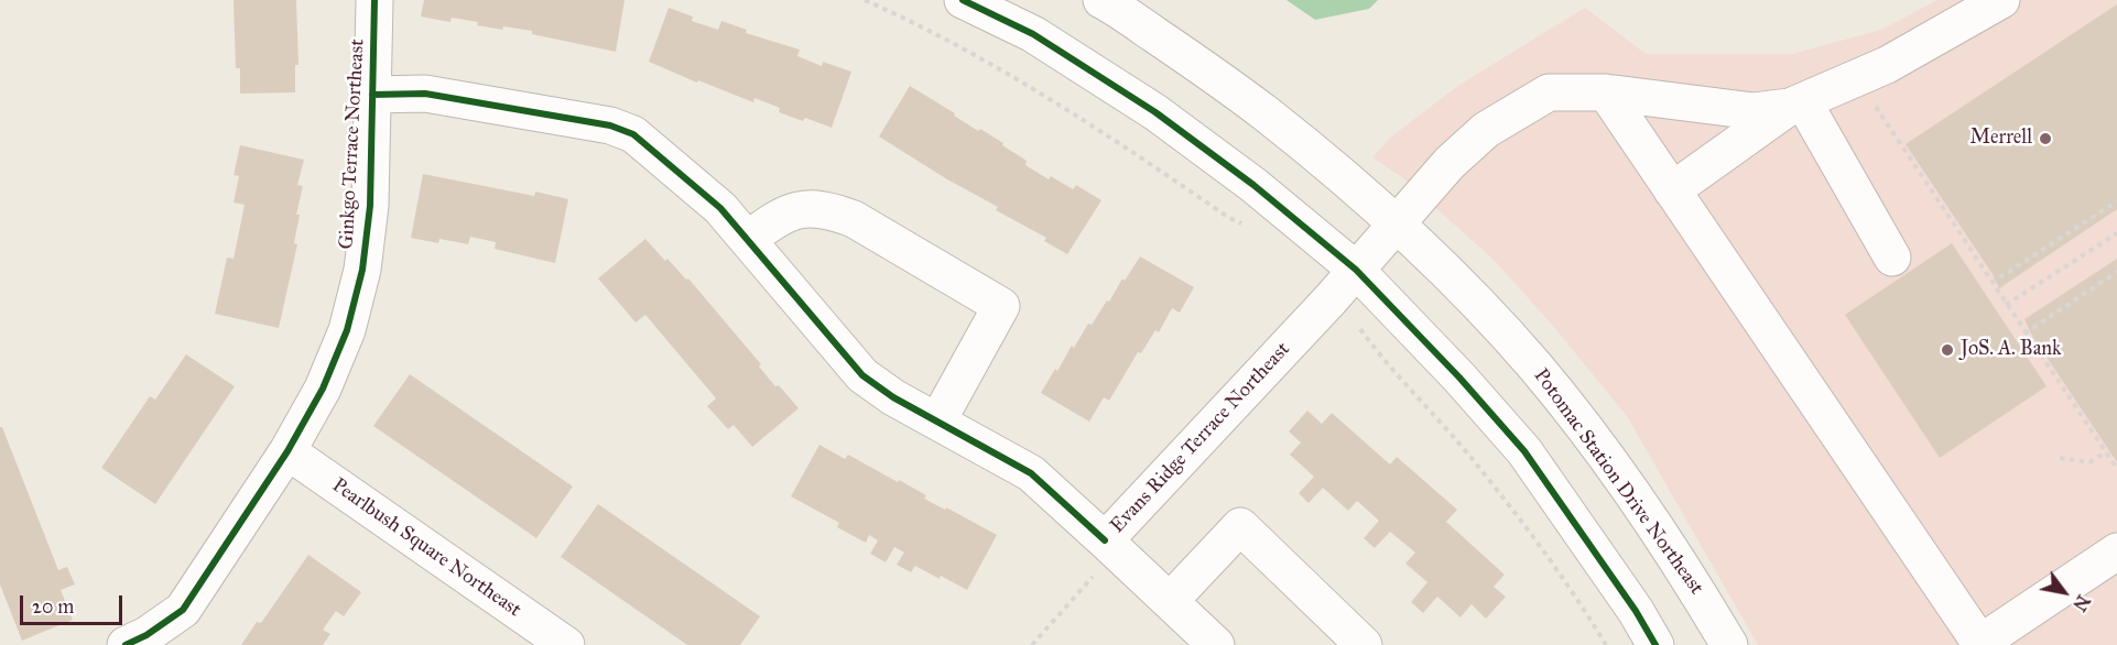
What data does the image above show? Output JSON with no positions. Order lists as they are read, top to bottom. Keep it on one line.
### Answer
{"streets":{"street":["Ginkgo Terrace Northeast","Evans Ridge Terrace Northeast","Potomac Station Drive Northeast","Pearlbush Square Northeast"]},"crossings":[["Ginkgo Terrace Northeast","Pearlbush Square Northeast"]],"places":["Merrell","JoS. A. Bank"],"scale_bar":"20 m","north":"bottom right"}
